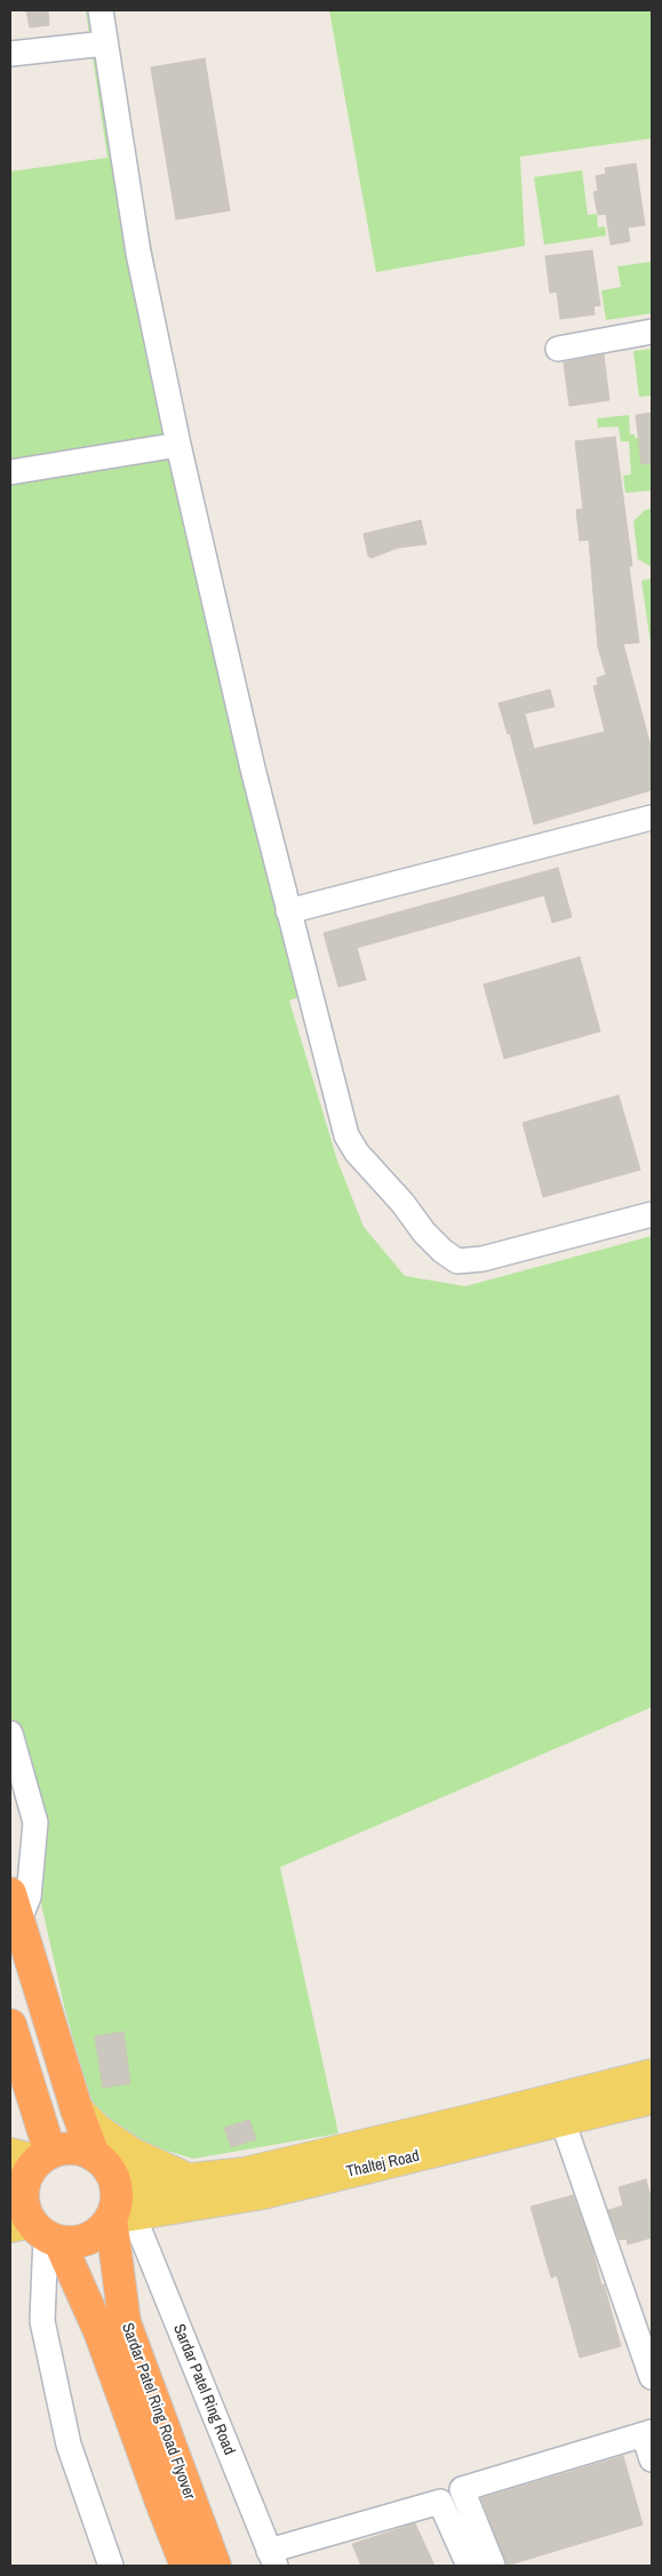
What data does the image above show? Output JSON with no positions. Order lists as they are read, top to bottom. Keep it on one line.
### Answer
{"streets":{"highway":["Sardar Patel Ring Road Flyover"],"main road":["Thaltej Road"],"street":["Sardar Patel Ring Road"]},"crossings":[["Thaltej Road","Sardar Patel Ring Road"],["Thaltej Road","Sardar Patel Ring Road Flyover"],["Sardar Patel Ring Road","Sardar Patel Ring Road Flyover"]]}
